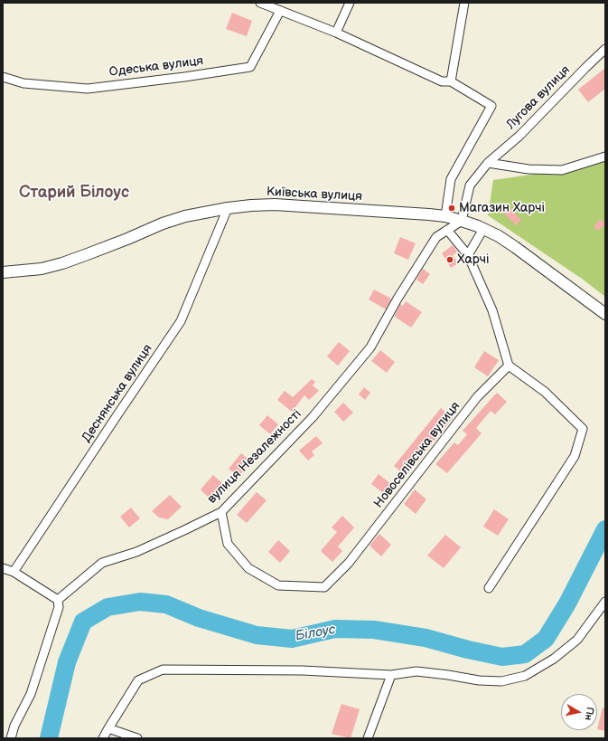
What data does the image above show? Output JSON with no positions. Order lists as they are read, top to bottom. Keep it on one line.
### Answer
{"streets":{"main road":["Київська вулиця"],"street":["Одеська вулиця","Лугова вулиця","Деснянська вулиця","Новоселівська вулиця","вулиця Незалежності"]},"crossings":[["Лугова вулиця","Київська вулиця"],["Лугова вулиця","вулиця Незалежності"],["Київська вулиця","Деснянська вулиця"],["Київська вулиця","вулиця Незалежності"],["Новоселівська вулиця","вулиця Незалежності"]],"districts":["Старий Білоус"],"water":["Білоус"],"places":["Магазин Харчі","Харчі"],"north":"right"}
